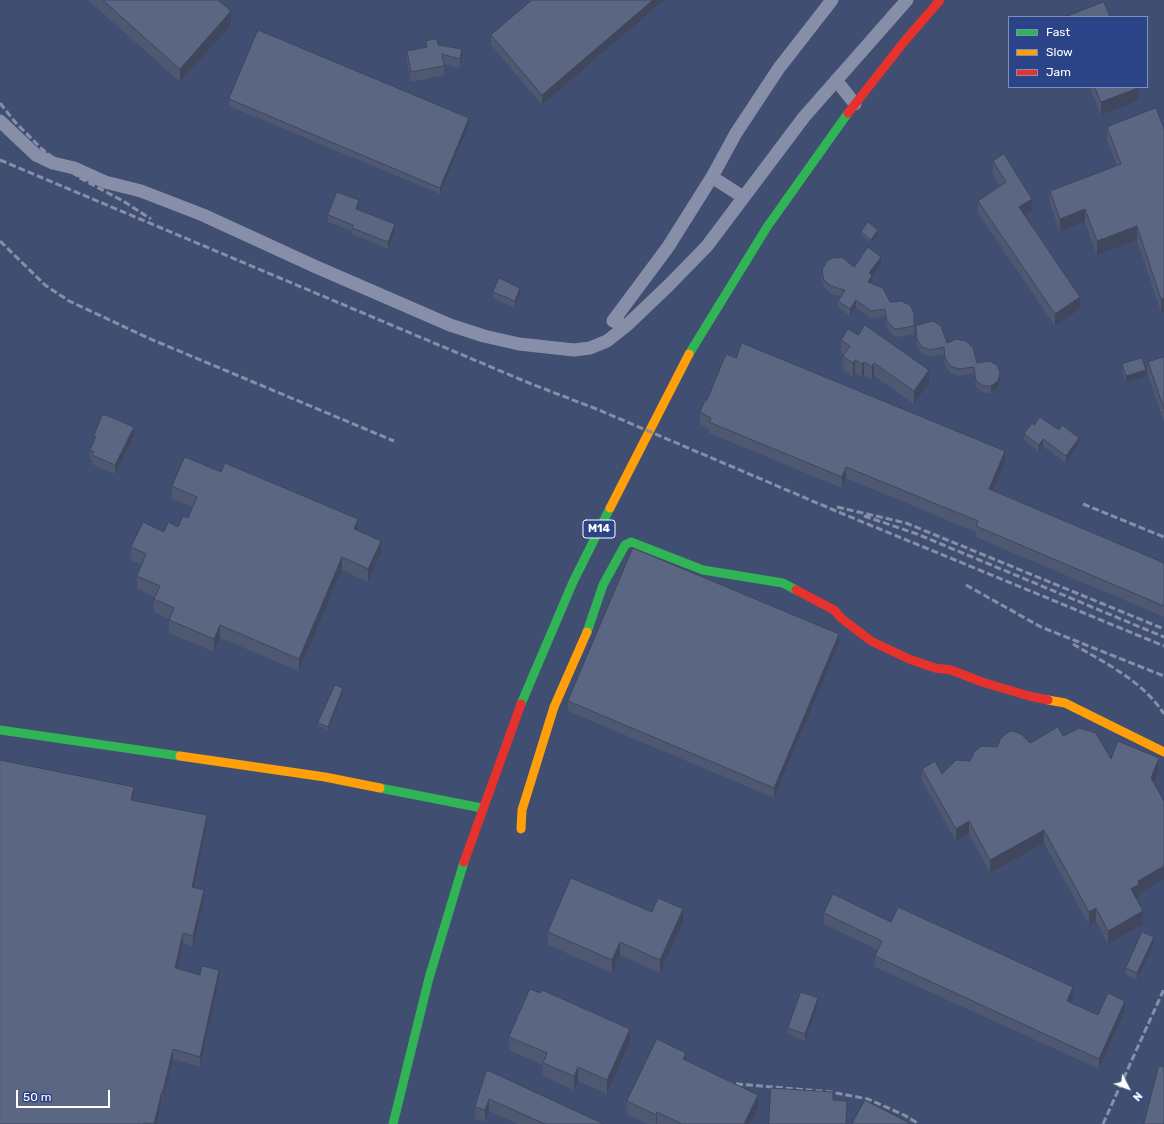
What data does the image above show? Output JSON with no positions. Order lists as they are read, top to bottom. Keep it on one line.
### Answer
{"streets":{"main road":["M14"]},"legend":["Fast","Slow","Jam"],"scale_bar":"50 m","north":"bottom right"}
